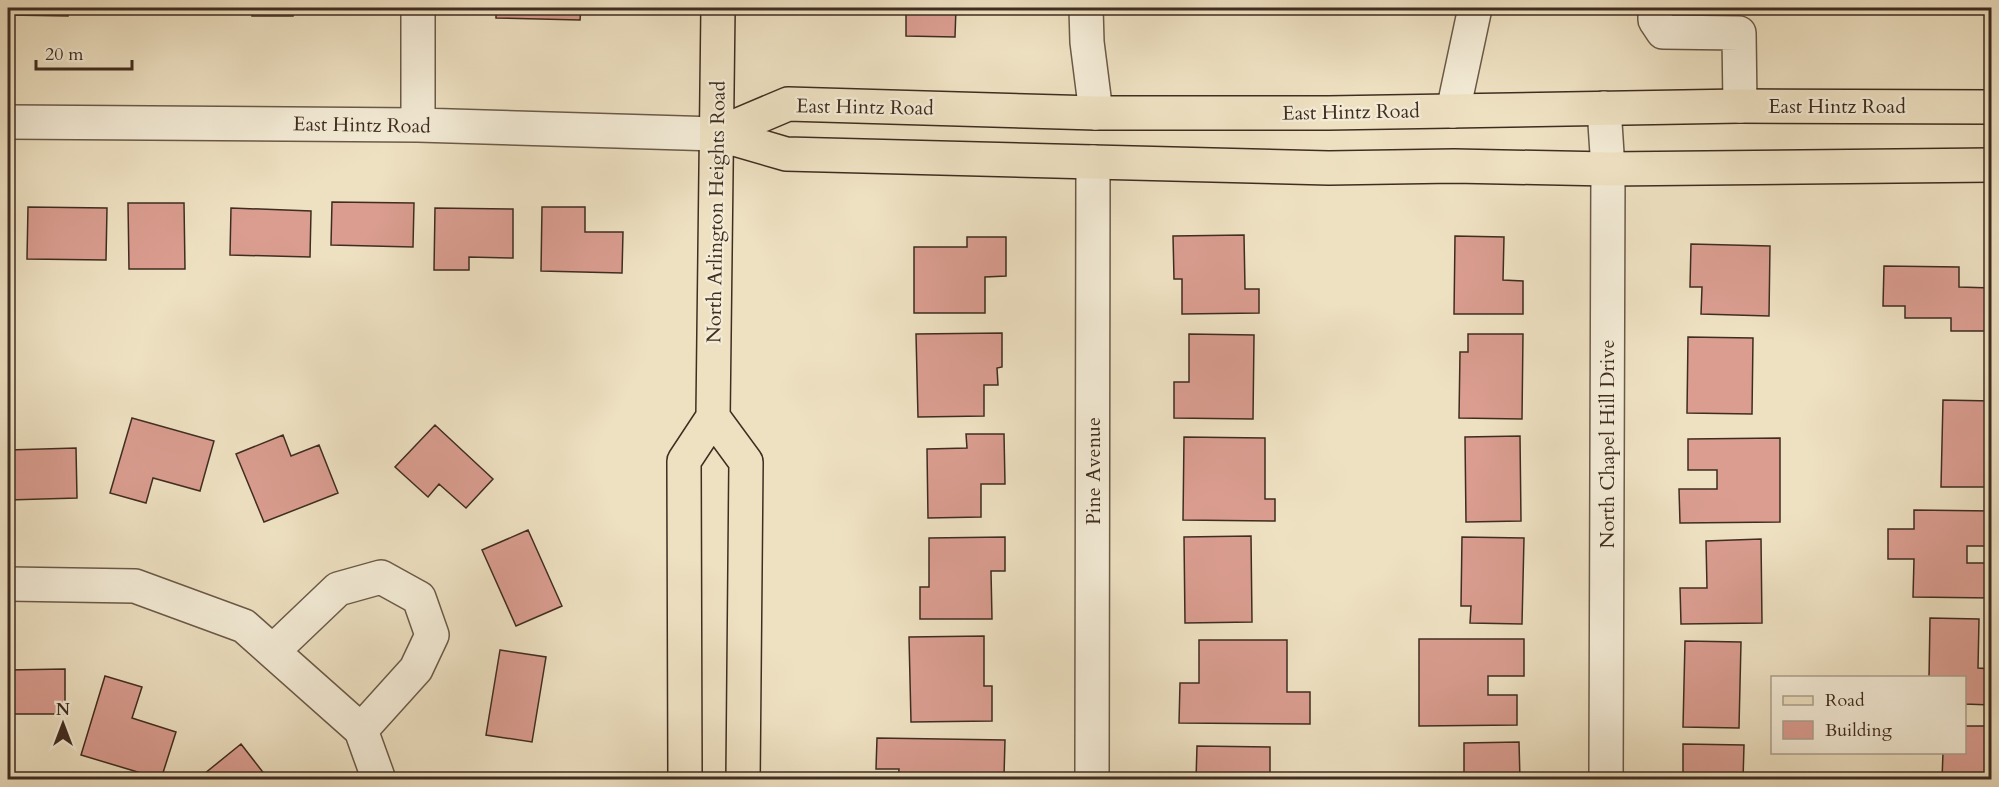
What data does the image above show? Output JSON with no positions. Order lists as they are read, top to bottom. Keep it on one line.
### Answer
{"streets":{"main road":["East Hintz Road","North Arlington Heights Road"],"street":["North Chapel Hill Drive","Pine Avenue"]},"crossings":[["East Hintz Road","North Arlington Heights Road"],["East Hintz Road","North Chapel Hill Drive"],["East Hintz Road","Pine Avenue"]],"legend":["Road","Building"],"scale_bar":"20 m","north":"top"}
